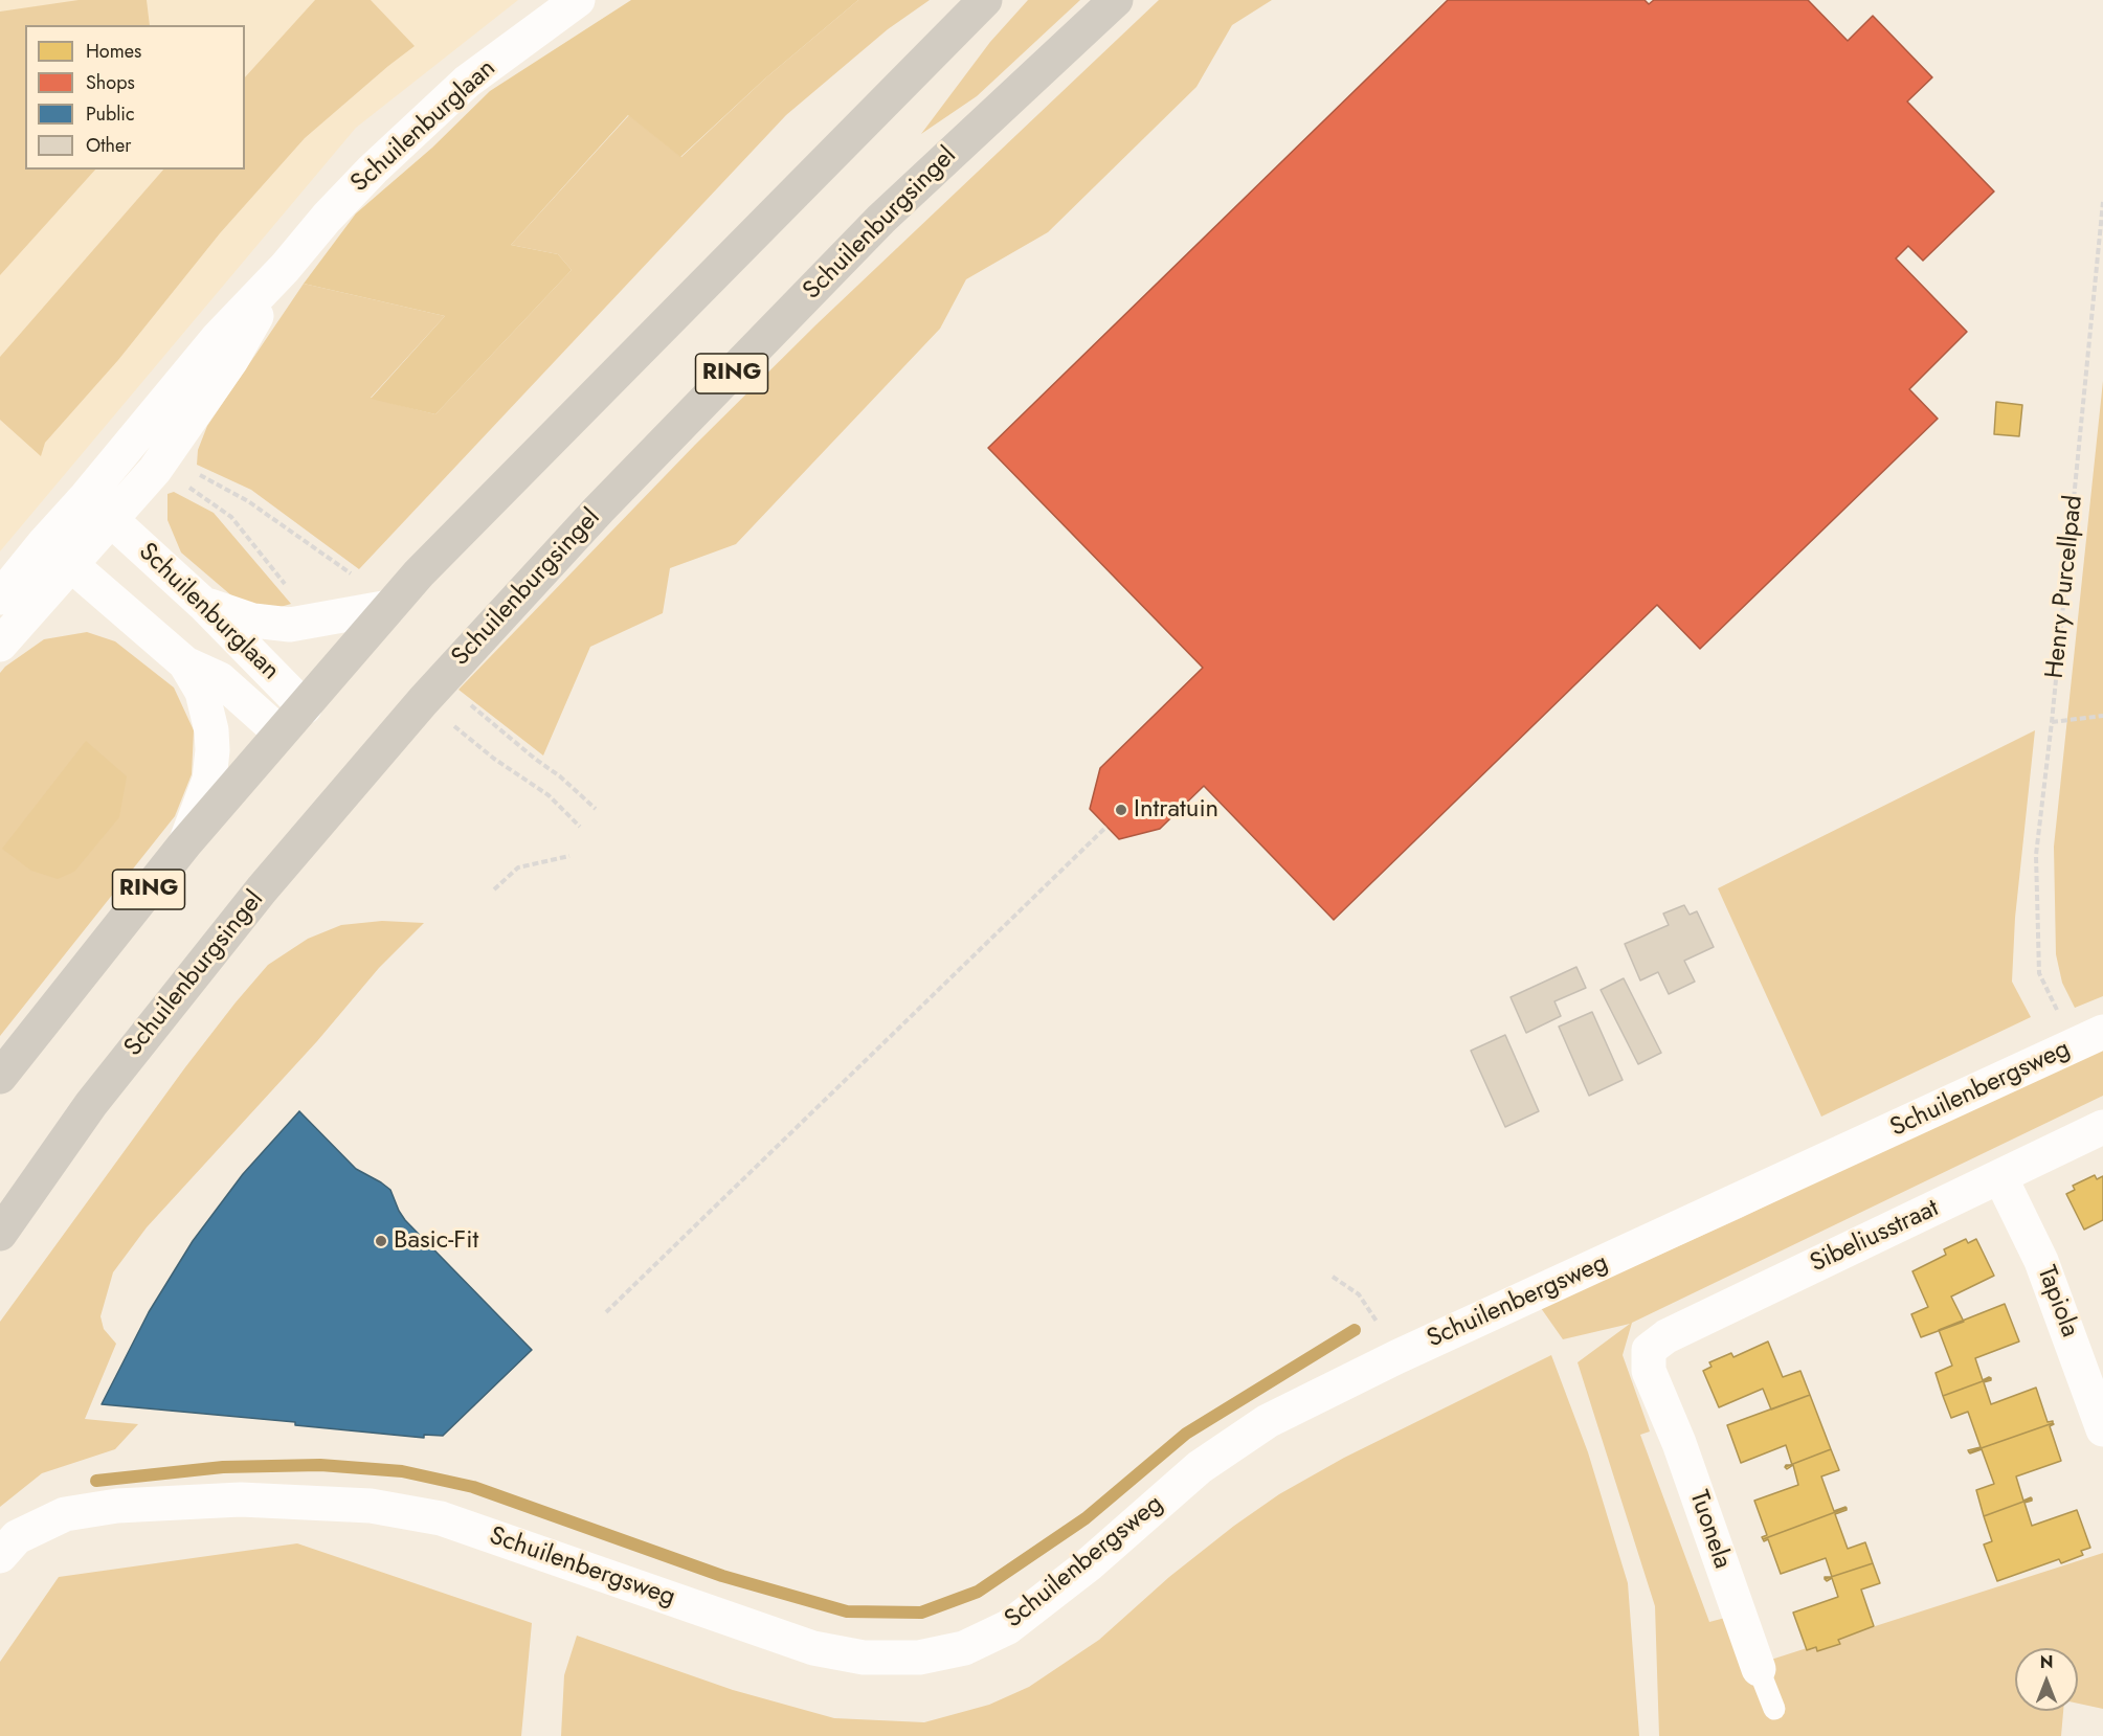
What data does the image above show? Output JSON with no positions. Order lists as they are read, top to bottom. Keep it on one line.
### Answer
{"streets":{"main road":["Schuilenburgsingel","RING"],"street":["Schuilenburglaan","Schuilenbergsweg","Sibeliusstraat","Tapiola","Tuonela"],"path":["Henry Purcellpad"]},"crossings":[["Schuilenburglaan","RING"],["Sibeliusstraat","Tapiola"],["Sibeliusstraat","Tuonela"]],"places":["Intratuin","Basic-Fit"],"legend":["Homes","Shops","Public","Other"],"north":"top"}
